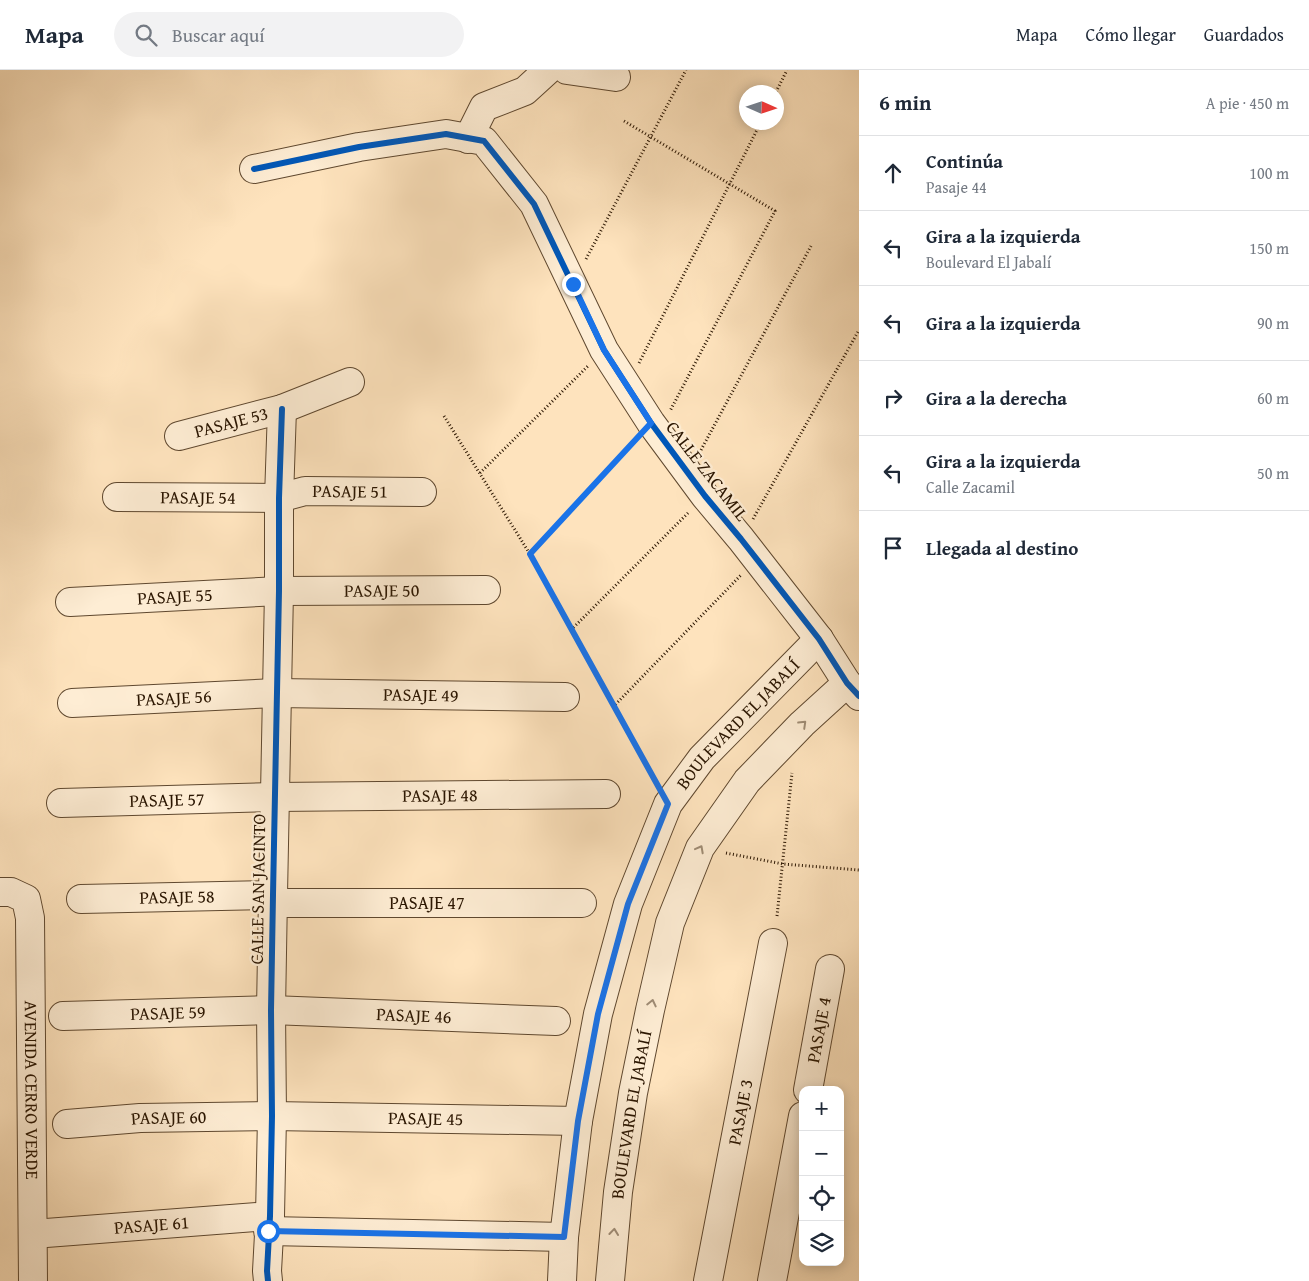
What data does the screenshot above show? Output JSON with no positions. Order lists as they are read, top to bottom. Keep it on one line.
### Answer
{"streets":{"street":["PASAJE 53","CALLE ZACAMIL","PASAJE 51","PASAJE 54","PASAJE 50","PASAJE 55","PASAJE 49","PASAJE 56","BOULEVARD EL JABALÍ","PASAJE 48","PASAJE 57","CALLE SAN JACINTO","PASAJE 58","PASAJE 47","PASAJE 59","PASAJE 46","PASAJE 4","AVENIDA CERRO VERDE","PASAJE 3","PASAJE 60","PASAJE 45","PASAJE 61"]},"crossings":[["PASAJE 53","CALLE SAN JACINTO"],["CALLE ZACAMIL","BOULEVARD EL JABALÍ"],["PASAJE 51","PASAJE 54"],["PASAJE 51","CALLE SAN JACINTO"],["PASAJE 54","CALLE SAN JACINTO"],["PASAJE 50","PASAJE 55"],["PASAJE 50","CALLE SAN JACINTO"],["PASAJE 55","CALLE SAN JACINTO"],["PASAJE 49","PASAJE 56"],["PASAJE 49","CALLE SAN JACINTO"],["PASAJE 56","CALLE SAN JACINTO"],["BOULEVARD EL JABALÍ","PASAJE 45"],["BOULEVARD EL JABALÍ","PASAJE 61"],["PASAJE 48","PASAJE 57"],["PASAJE 48","CALLE SAN JACINTO"],["PASAJE 57","CALLE SAN JACINTO"],["CALLE SAN JACINTO","PASAJE 58"],["CALLE SAN JACINTO","PASAJE 47"],["CALLE SAN JACINTO","PASAJE 59"],["CALLE SAN JACINTO","PASAJE 46"],["CALLE SAN JACINTO","PASAJE 60"],["CALLE SAN JACINTO","PASAJE 45"],["CALLE SAN JACINTO","PASAJE 61"],["PASAJE 58","PASAJE 47"],["PASAJE 59","PASAJE 46"],["AVENIDA CERRO VERDE","PASAJE 61"],["PASAJE 60","PASAJE 45"]],"north":"right","page":{"header":"Mapa","search":"Buscar aquí","nav":["Mapa","Cómo llegar","Guardados"],"heading":["6 min","A pie · 450 m"],"list":[["Continúa","Pasaje 44","100 m"],["Gira a la izquierda","Boulevard El Jabalí","150 m"],["Gira a la izquierda","90 m"],["Gira a la derecha","60 m"],["Gira a la izquierda","Calle Zacamil","50 m"],"Llegada al destino"],"map_buttons":["+","−"]}}
